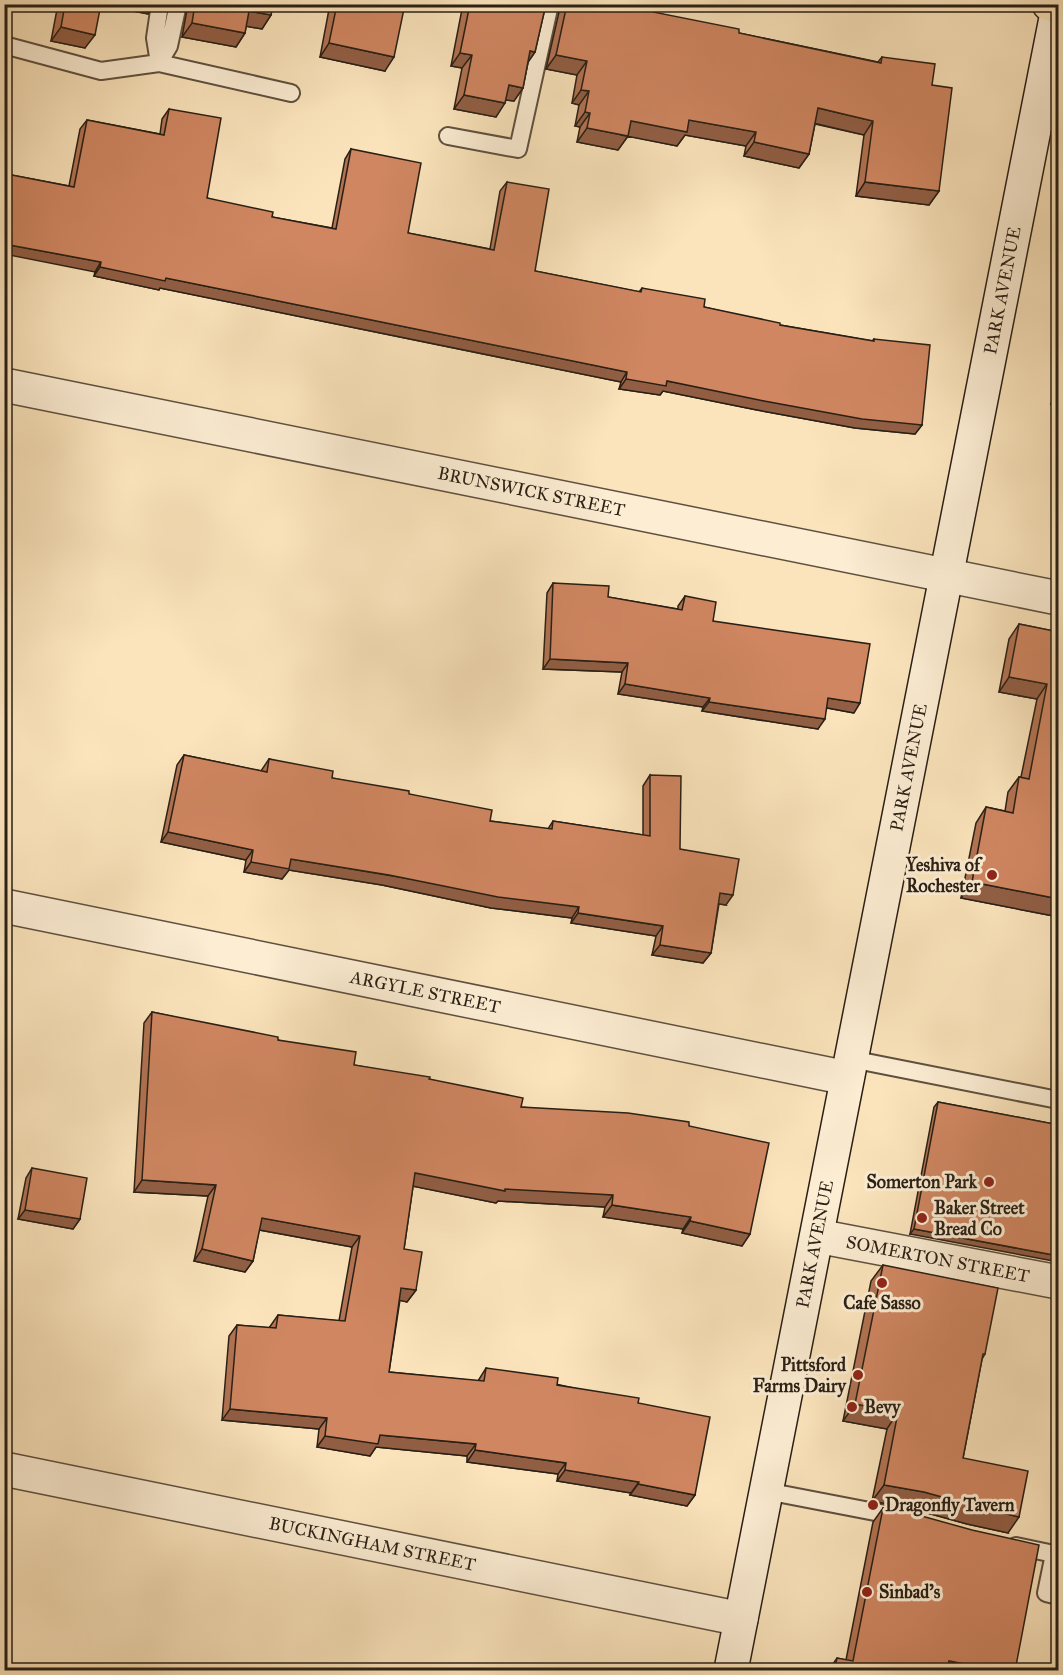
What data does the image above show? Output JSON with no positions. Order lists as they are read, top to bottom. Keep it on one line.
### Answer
{"streets":{"street":["PARK AVENUE","BRUNSWICK STREET","ARGYLE STREET","SOMERTON STREET","BUCKINGHAM STREET"]},"crossings":[["PARK AVENUE","BRUNSWICK STREET"],["PARK AVENUE","ARGYLE STREET"],["PARK AVENUE","SOMERTON STREET"],["PARK AVENUE","BUCKINGHAM STREET"]],"places":["Yeshiva of Rochester","Somerton Park","Baker Street Bread Co","Cafe Sasso","Pittsford Farms Dairy","Bevy","Dragonfly Tavern","Sinbad's"]}
